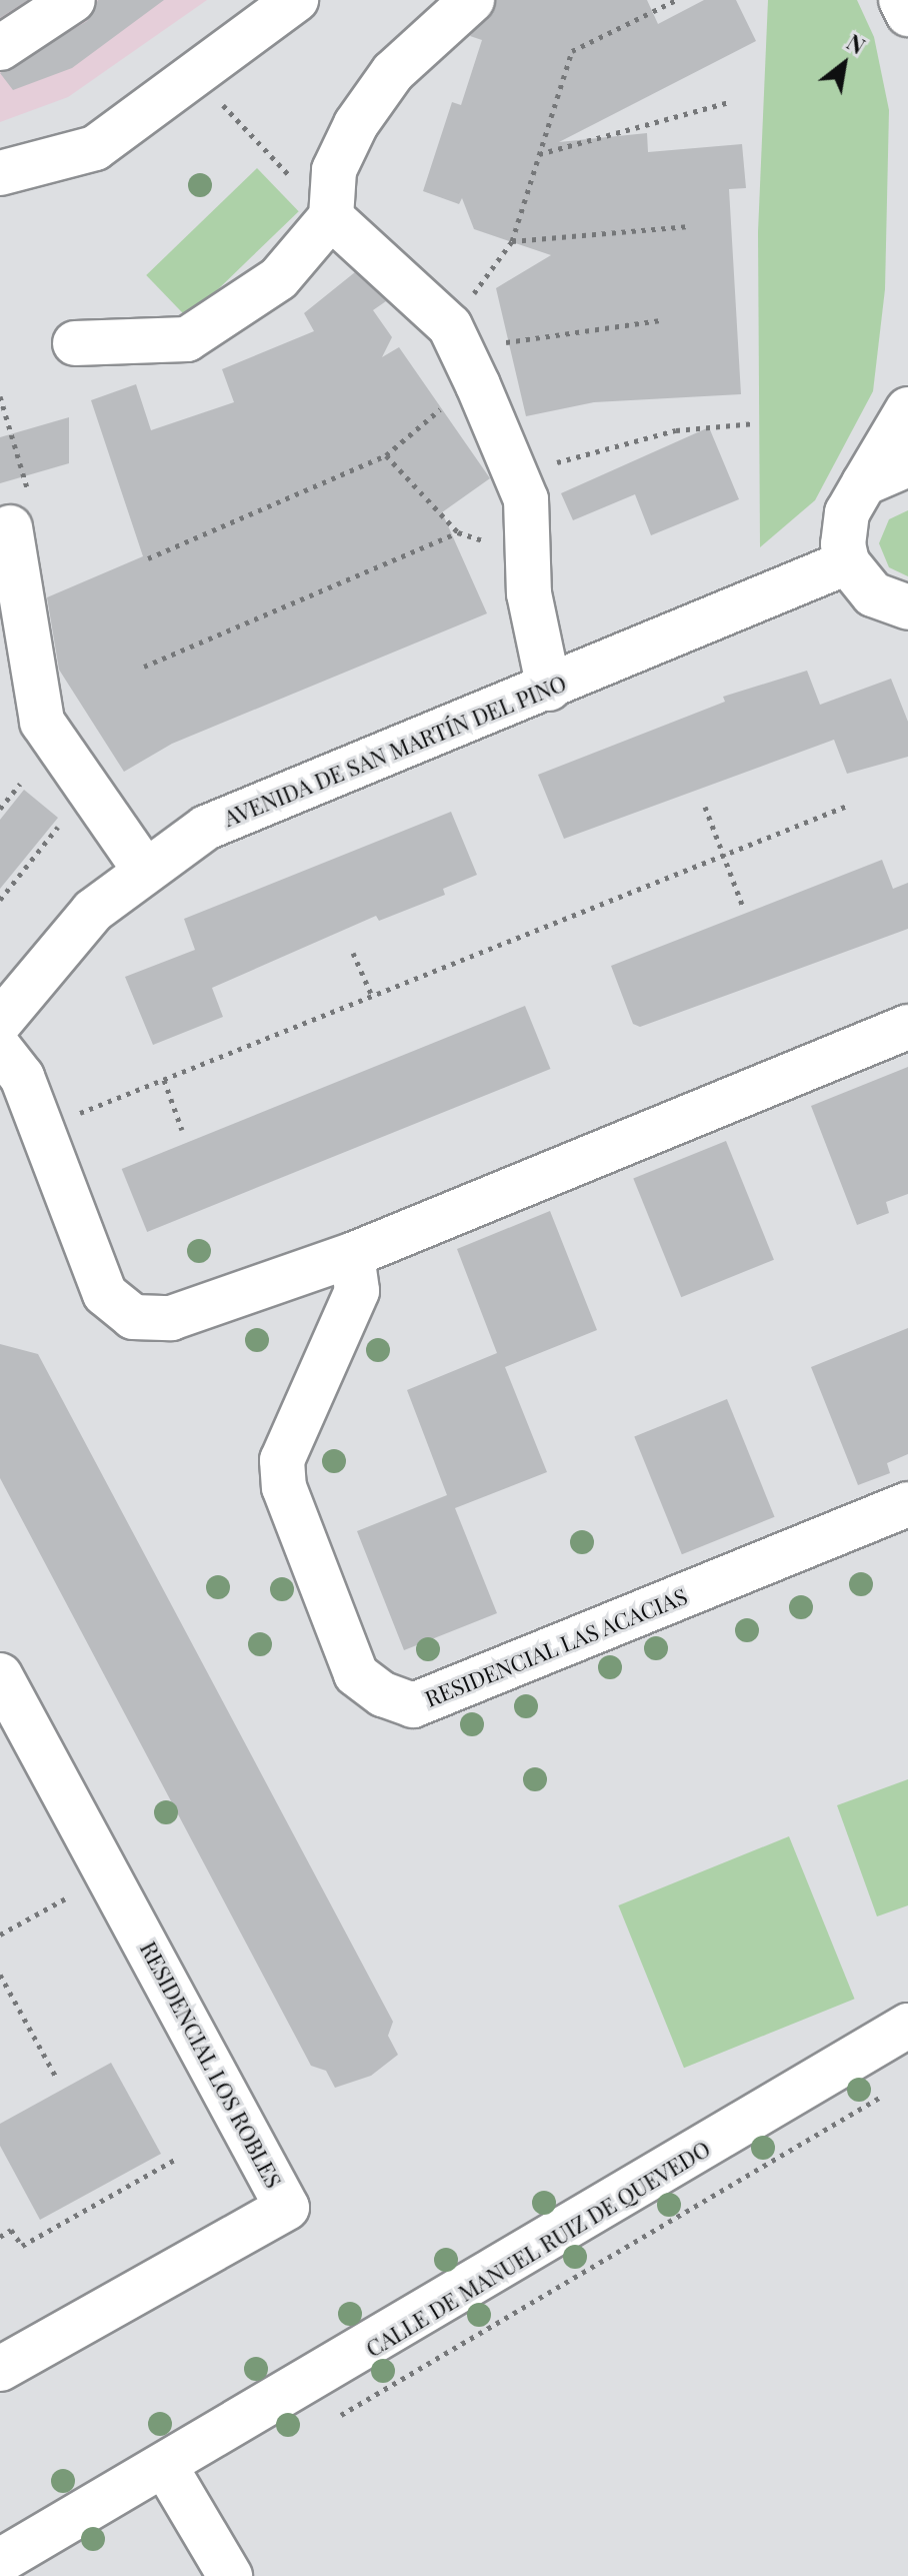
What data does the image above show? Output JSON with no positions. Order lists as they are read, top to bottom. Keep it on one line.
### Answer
{"streets":{"street":["AVENIDA DE SAN MARTÍN DEL PINO","RESIDENCIAL LAS ACACIAS","RESIDENCIAL LOS ROBLES","CALLE DE MANUEL RUIZ DE QUEVEDO"]},"north":"top right"}
